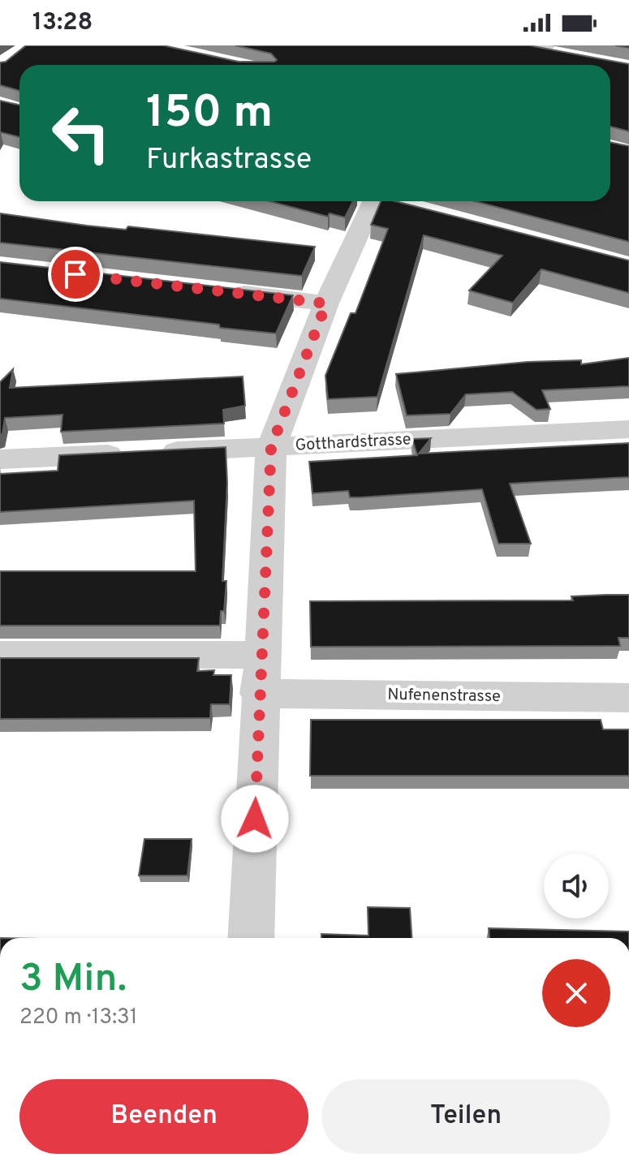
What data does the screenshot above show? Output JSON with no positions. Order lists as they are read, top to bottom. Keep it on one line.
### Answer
{"streets":{"street":["Gotthardstrasse","Nufenenstrasse"]},"page":{"status":"13:28","turn":["150 m","Furkastrasse"],"heading":["3 Min.","220 m · 13:31"],"buttons":["Beenden","Teilen"]}}
